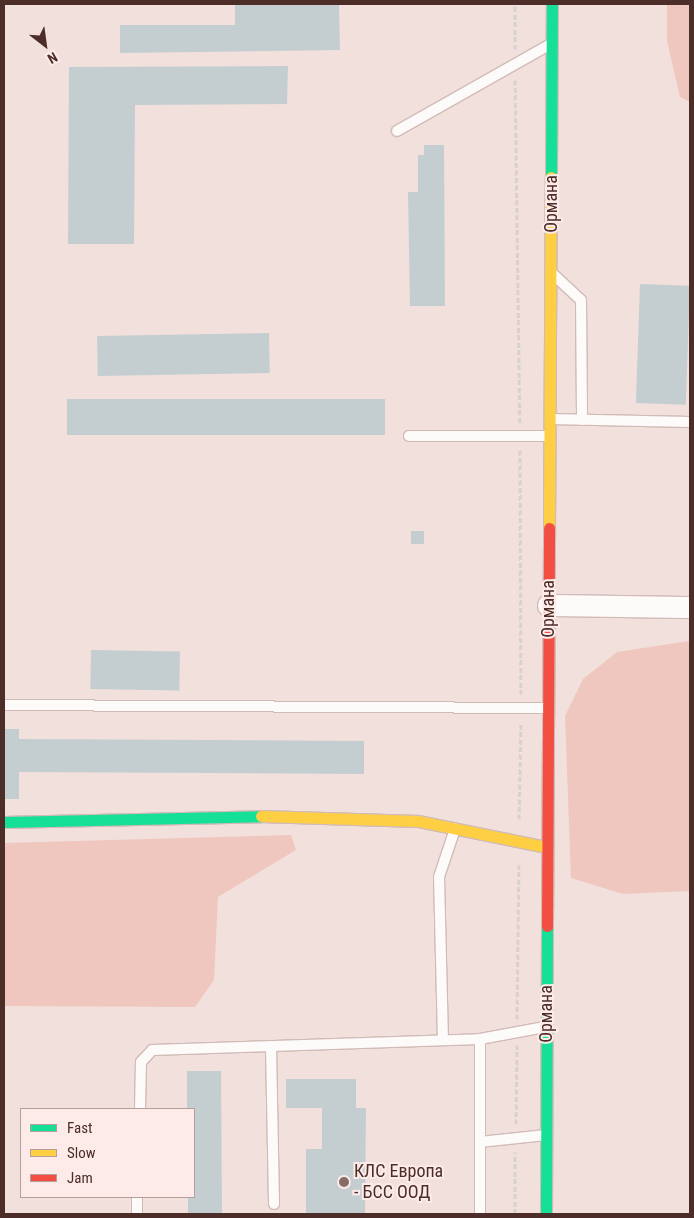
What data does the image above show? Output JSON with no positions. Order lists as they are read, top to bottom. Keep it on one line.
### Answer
{"streets":{"street":["Ормана"]},"places":["КЛС Европа - БСС ООД"],"legend":["Fast","Slow","Jam"],"north":"bottom right"}
